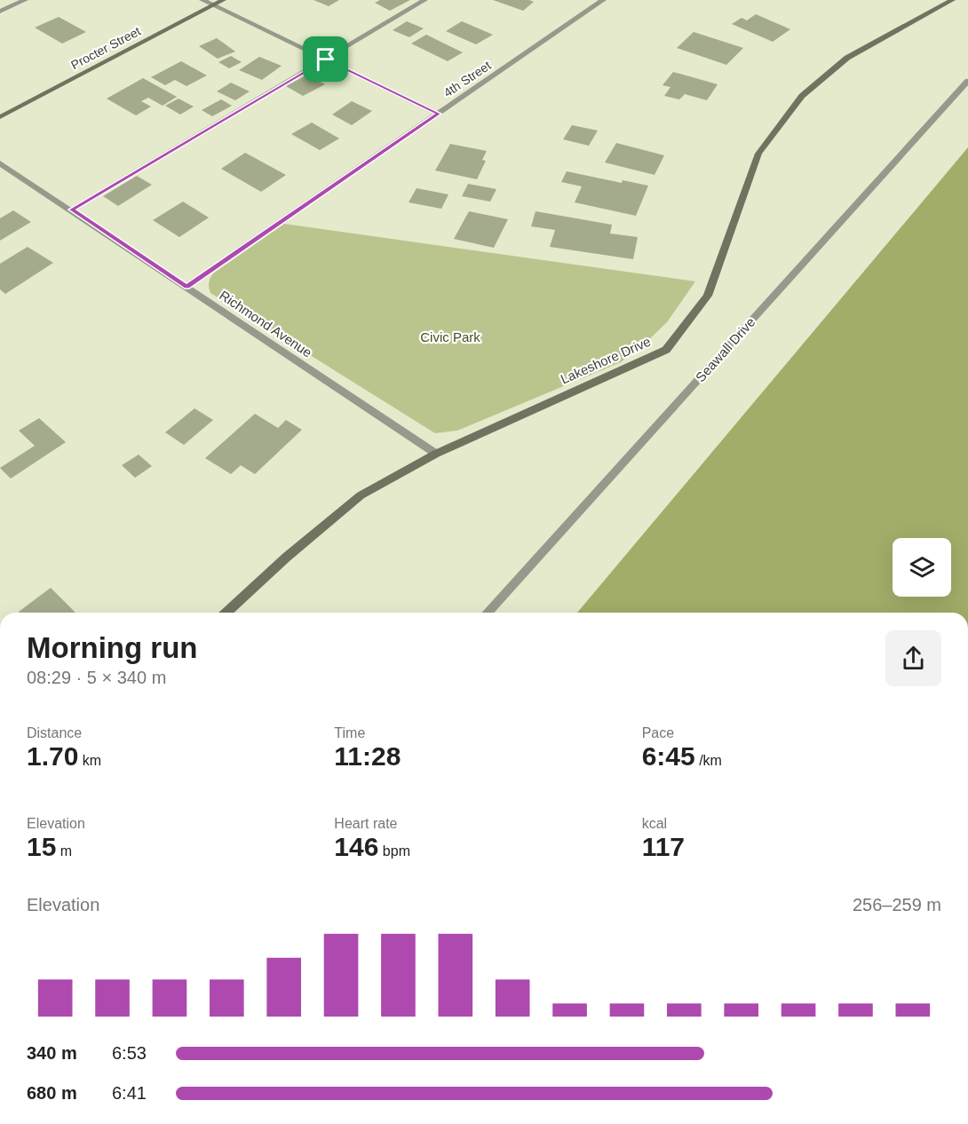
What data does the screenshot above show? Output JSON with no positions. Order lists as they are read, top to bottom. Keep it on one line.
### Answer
{"streets":{"street":["Procter Street","4th Street","Richmond Avenue","Seawall Drive","Lakeshore Drive"]},"crossings":[["4th Street","Richmond Avenue"],["Richmond Avenue","Lakeshore Drive"]],"parks":["Civic Park"],"page":{"heading":["Morning run","08:29 · 5 × 340 m"],"stats":[["Distance","1.70 km"],["Time","11:28"],["Pace","6:45 /km"],["Elevation","15 m"],["Heart rate","146 bpm"],["kcal","117"]],"chart":["Elevation","256–259 m"],"list":[{"name":"340 m","note":"6:53"},{"name":"680 m","note":"6:41"}]}}
